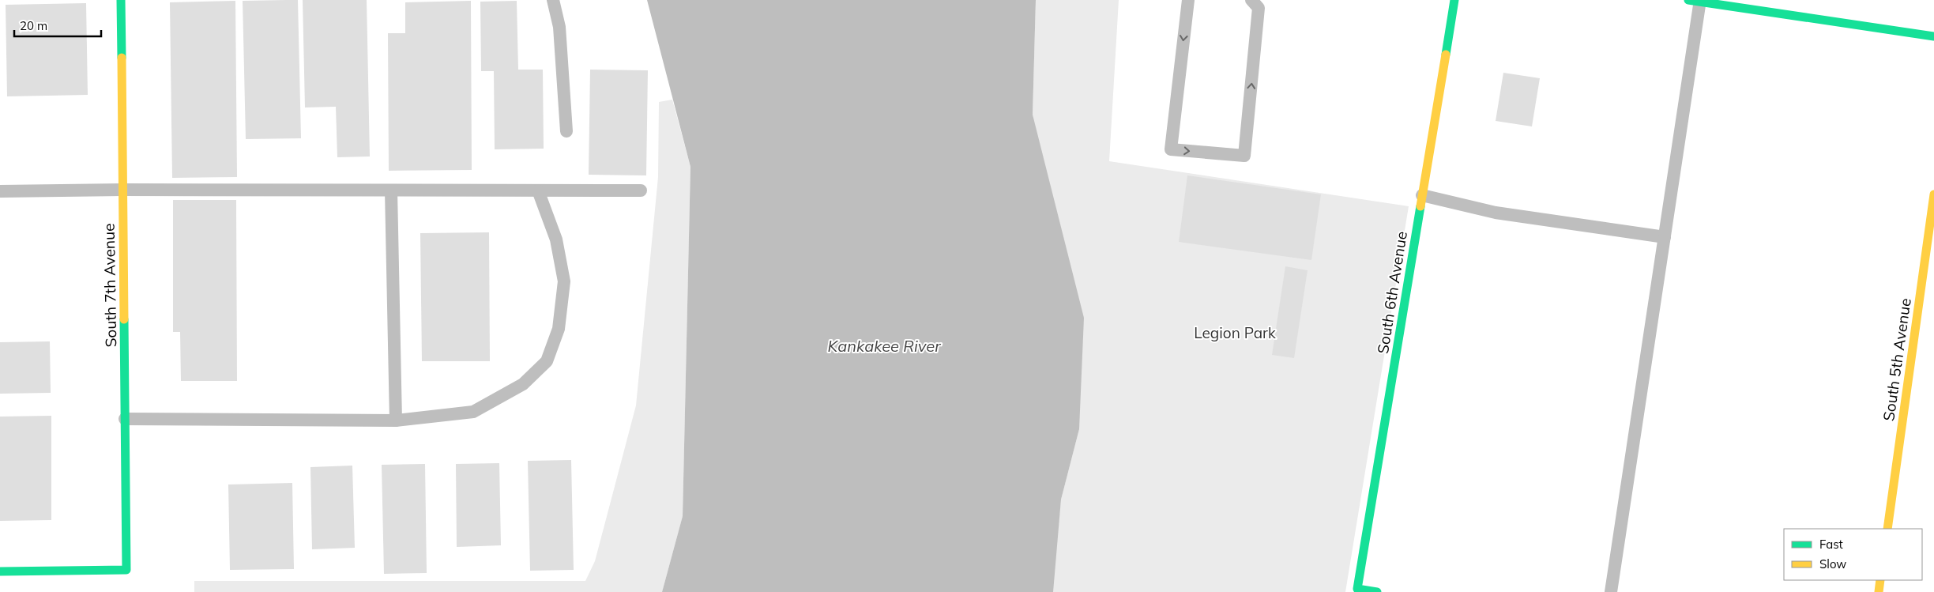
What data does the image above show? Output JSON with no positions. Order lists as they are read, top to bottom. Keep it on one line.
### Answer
{"streets":{"street":["South 7th Avenue","South 6th Avenue","South 5th Avenue"]},"water":["Kankakee River"],"parks":["Legion Park"],"legend":["Fast","Slow"],"scale_bar":"20 m"}
